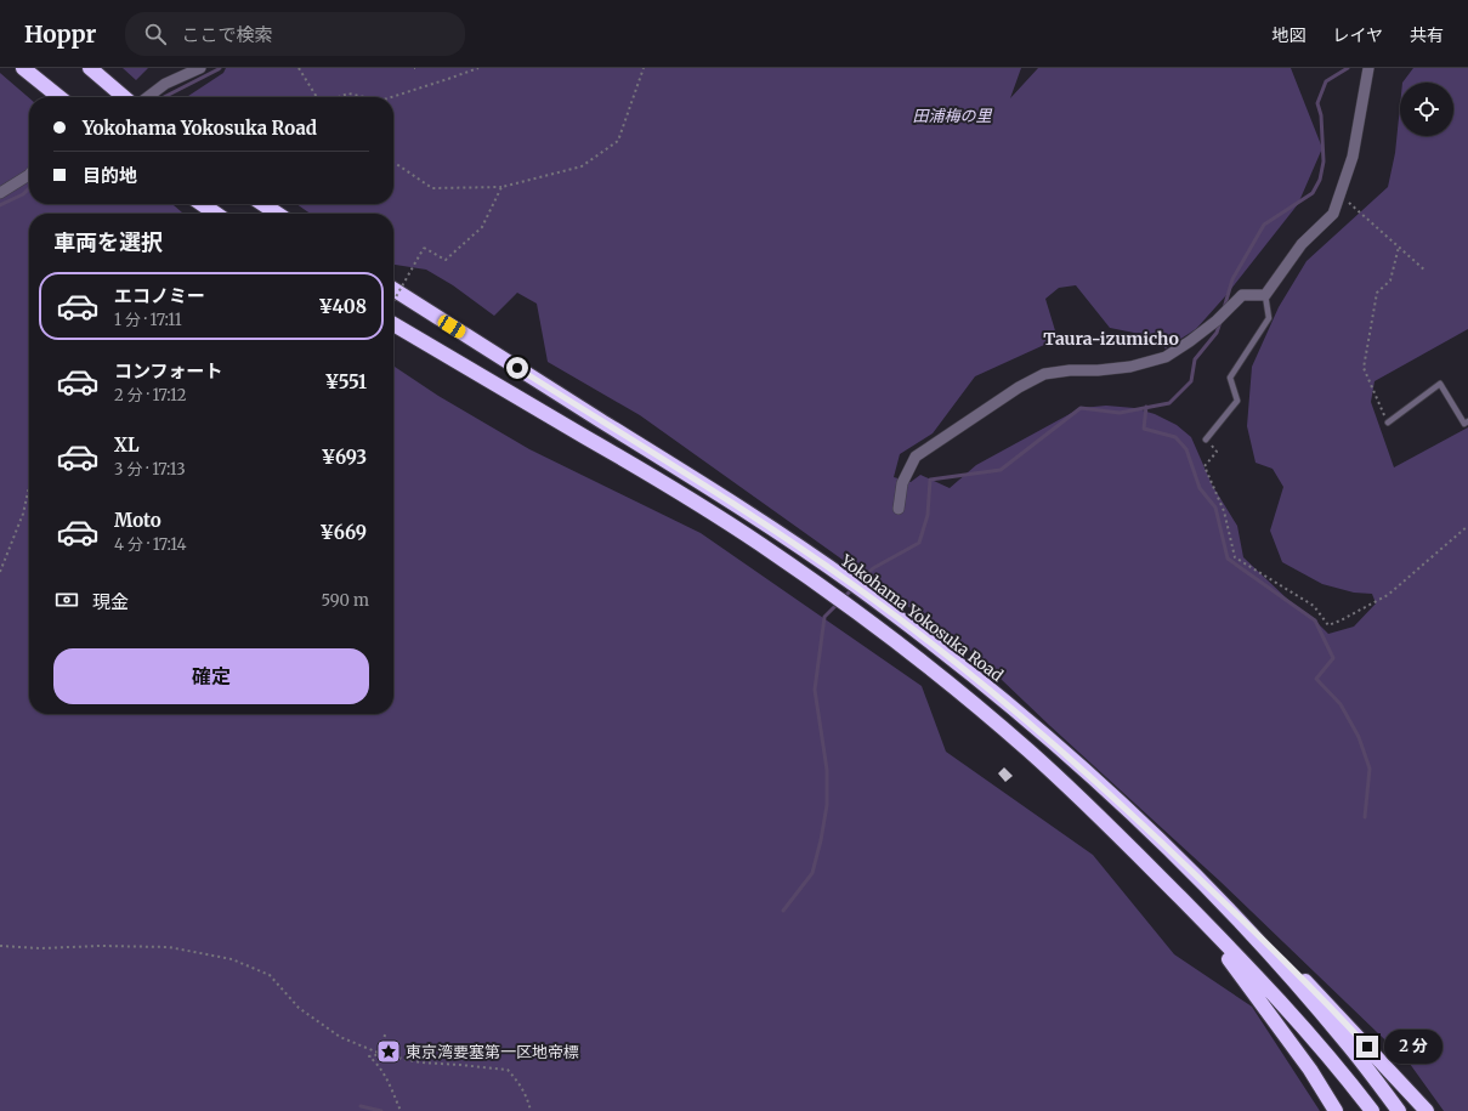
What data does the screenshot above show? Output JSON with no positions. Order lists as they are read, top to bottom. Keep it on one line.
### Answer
{"streets":{"highway":["Yokohama Yokosuka Road"]},"districts":["Taura-izumicho"],"parks":["田浦梅の里"],"places":{"place":["東京湾要塞第一区地帝標"]},"page":{"header":"Hoppr","search":"ここで検索","nav":["地図","レイヤ","共有"],"banner":["Yokohama Yokosuka Road","目的地"],"heading":"車両を選択","list":[{"name":"エコノミー","note":"1 分 · 17:11","value":"¥408"},{"name":"コンフォート","note":"2 分 · 17:12","value":"¥551"},{"name":"XL","note":"3 分 · 17:13","value":"¥693"},{"name":"Moto","note":"4 分 · 17:14","value":"¥669"}],"pay":["現金","590 m"],"buttons":"確定","bubble":"2 分"}}
